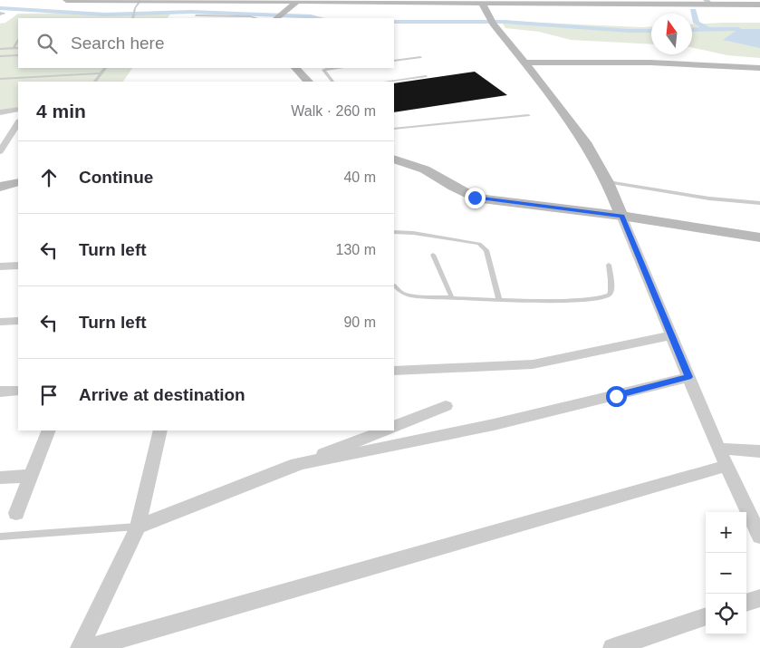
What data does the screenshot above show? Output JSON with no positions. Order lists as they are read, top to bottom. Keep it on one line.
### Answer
{"north":"top","page":{"search":"Search here","heading":["4 min","Walk · 260 m"],"list":[["Continue","40 m"],["Turn left","130 m"],["Turn left","90 m"],"Arrive at destination"],"map_buttons":["+","−"]}}
